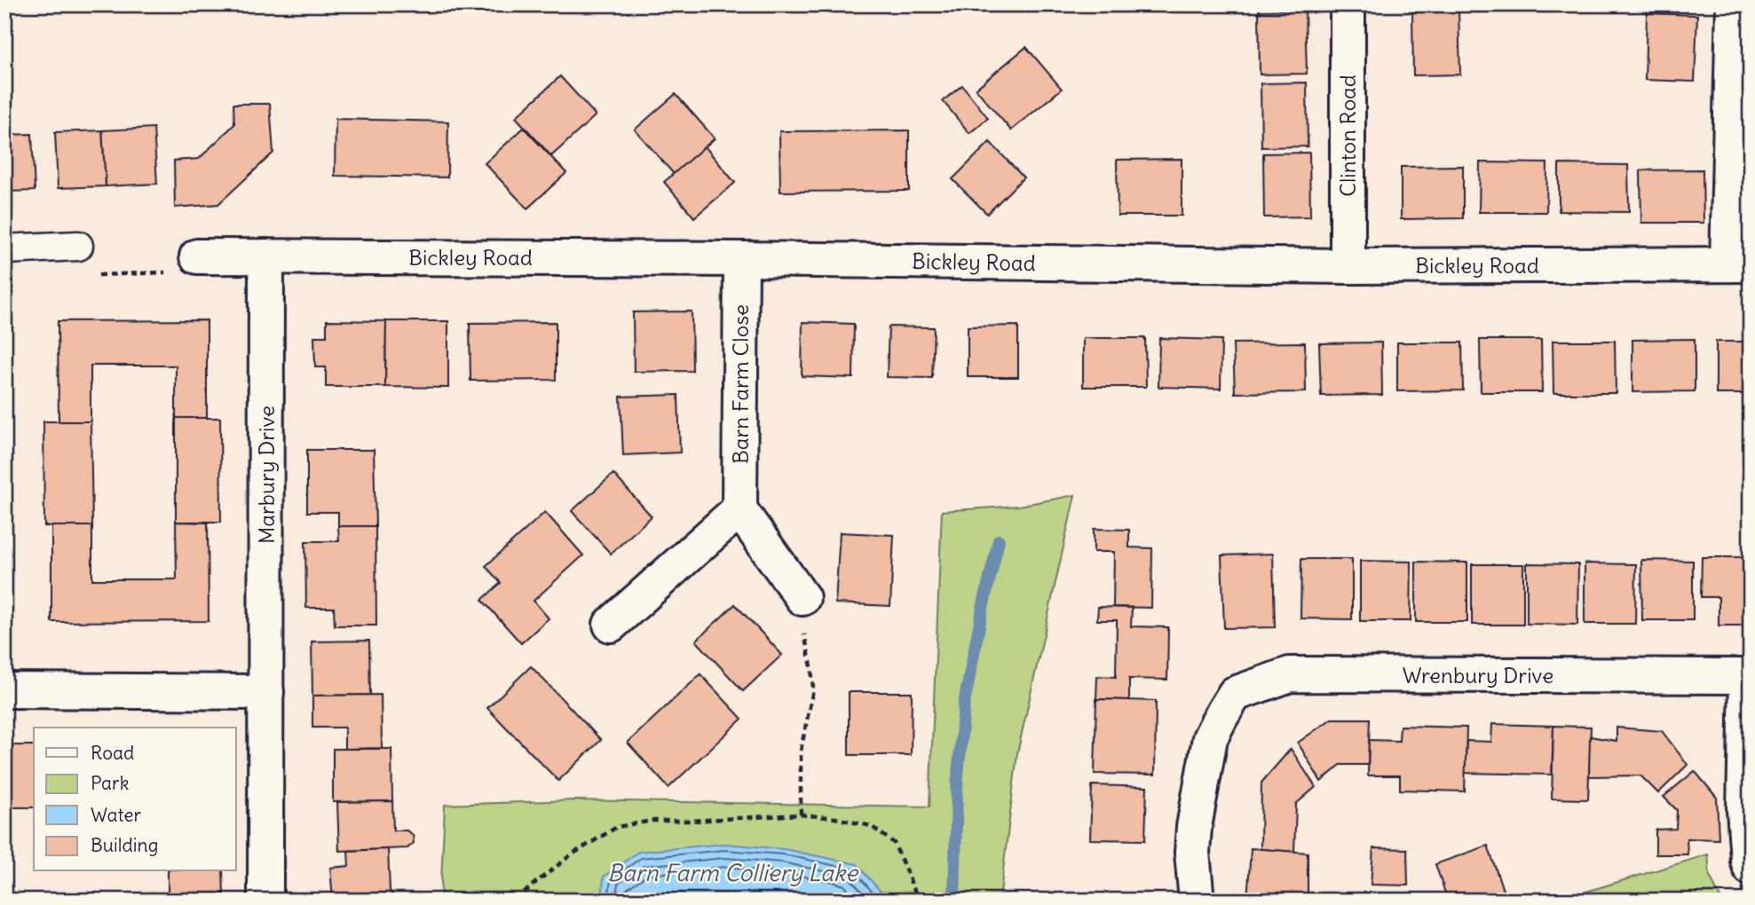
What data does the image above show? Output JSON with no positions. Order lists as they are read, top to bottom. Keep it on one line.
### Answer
{"streets":{"street":["Clinton Road","Bickley Road","Barn Farm Close","Marbury Drive","Wrenbury Drive"]},"crossings":[["Clinton Road","Bickley Road"],["Bickley Road","Barn Farm Close"],["Bickley Road","Marbury Drive"]],"water":["Barn Farm Colliery Lake"],"legend":["Road","Park","Water","Building"]}
